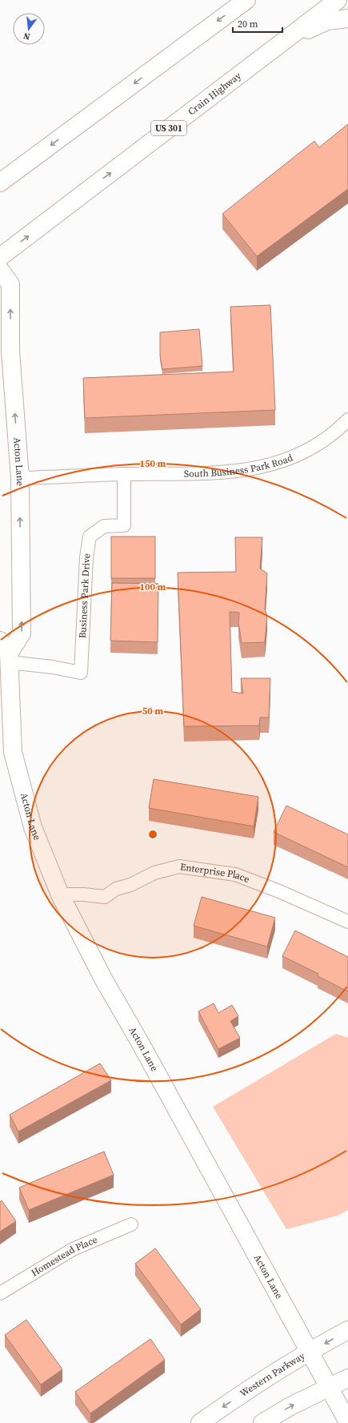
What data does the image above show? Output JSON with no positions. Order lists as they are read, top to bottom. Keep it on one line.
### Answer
{"streets":{"main road":["Crain Highway","US 301","Acton Lane","Western Parkway"],"street":["South Business Park Road","Business Park Drive","Enterprise Place","Homestead Place"]},"crossings":[["Acton Lane","South Business Park Road"],["Acton Lane","Business Park Drive"],["Acton Lane","Enterprise Place"],["Acton Lane","Western Parkway"],["South Business Park Road","Business Park Drive"]],"scale_bar":"20 m","north":"bottom","rings":["150 m","100 m","50 m"]}
